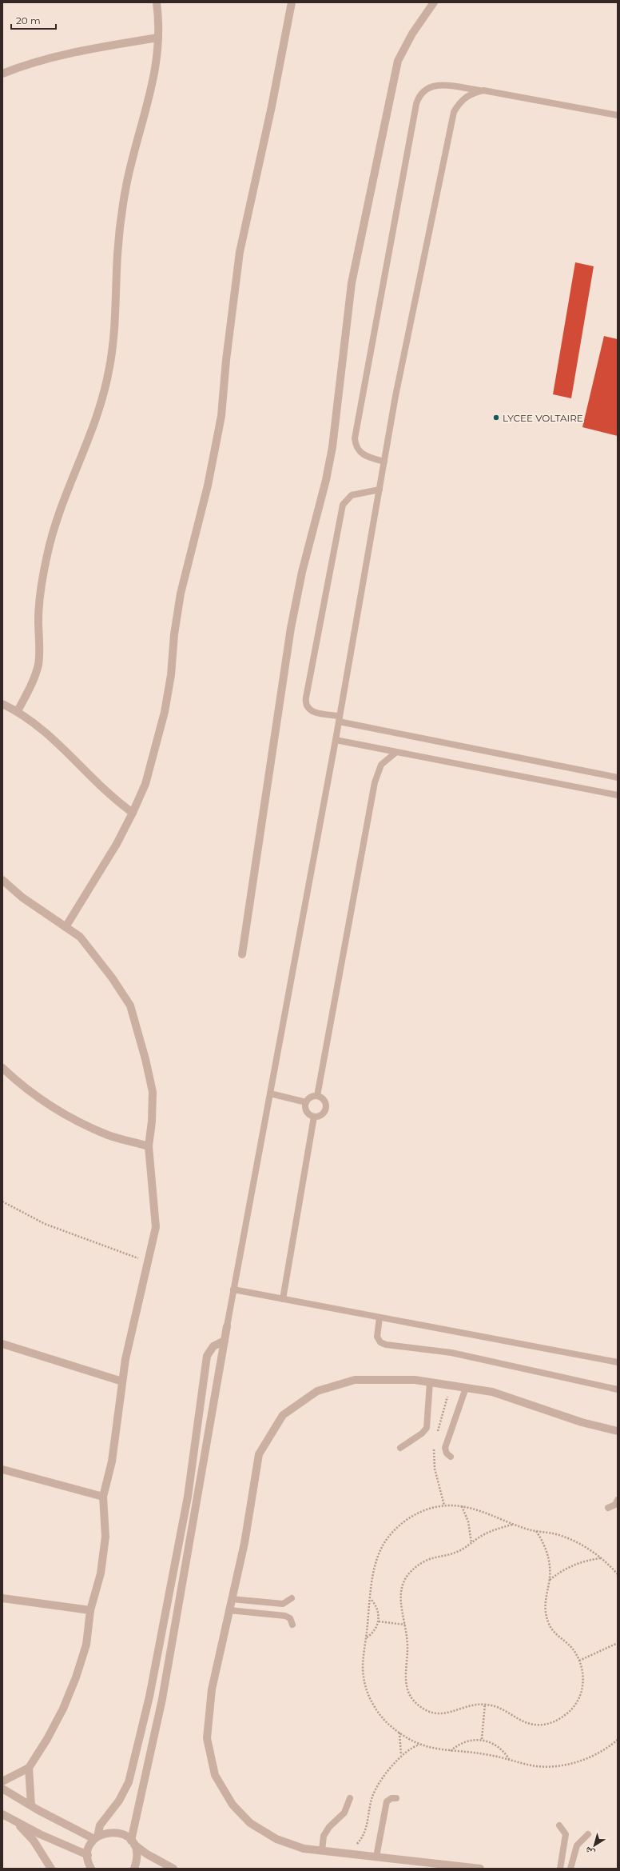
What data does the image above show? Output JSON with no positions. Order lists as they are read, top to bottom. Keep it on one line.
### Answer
{"places":["LYCEE VOLTAIRE"],"scale_bar":"20 m","north":"bottom left"}
